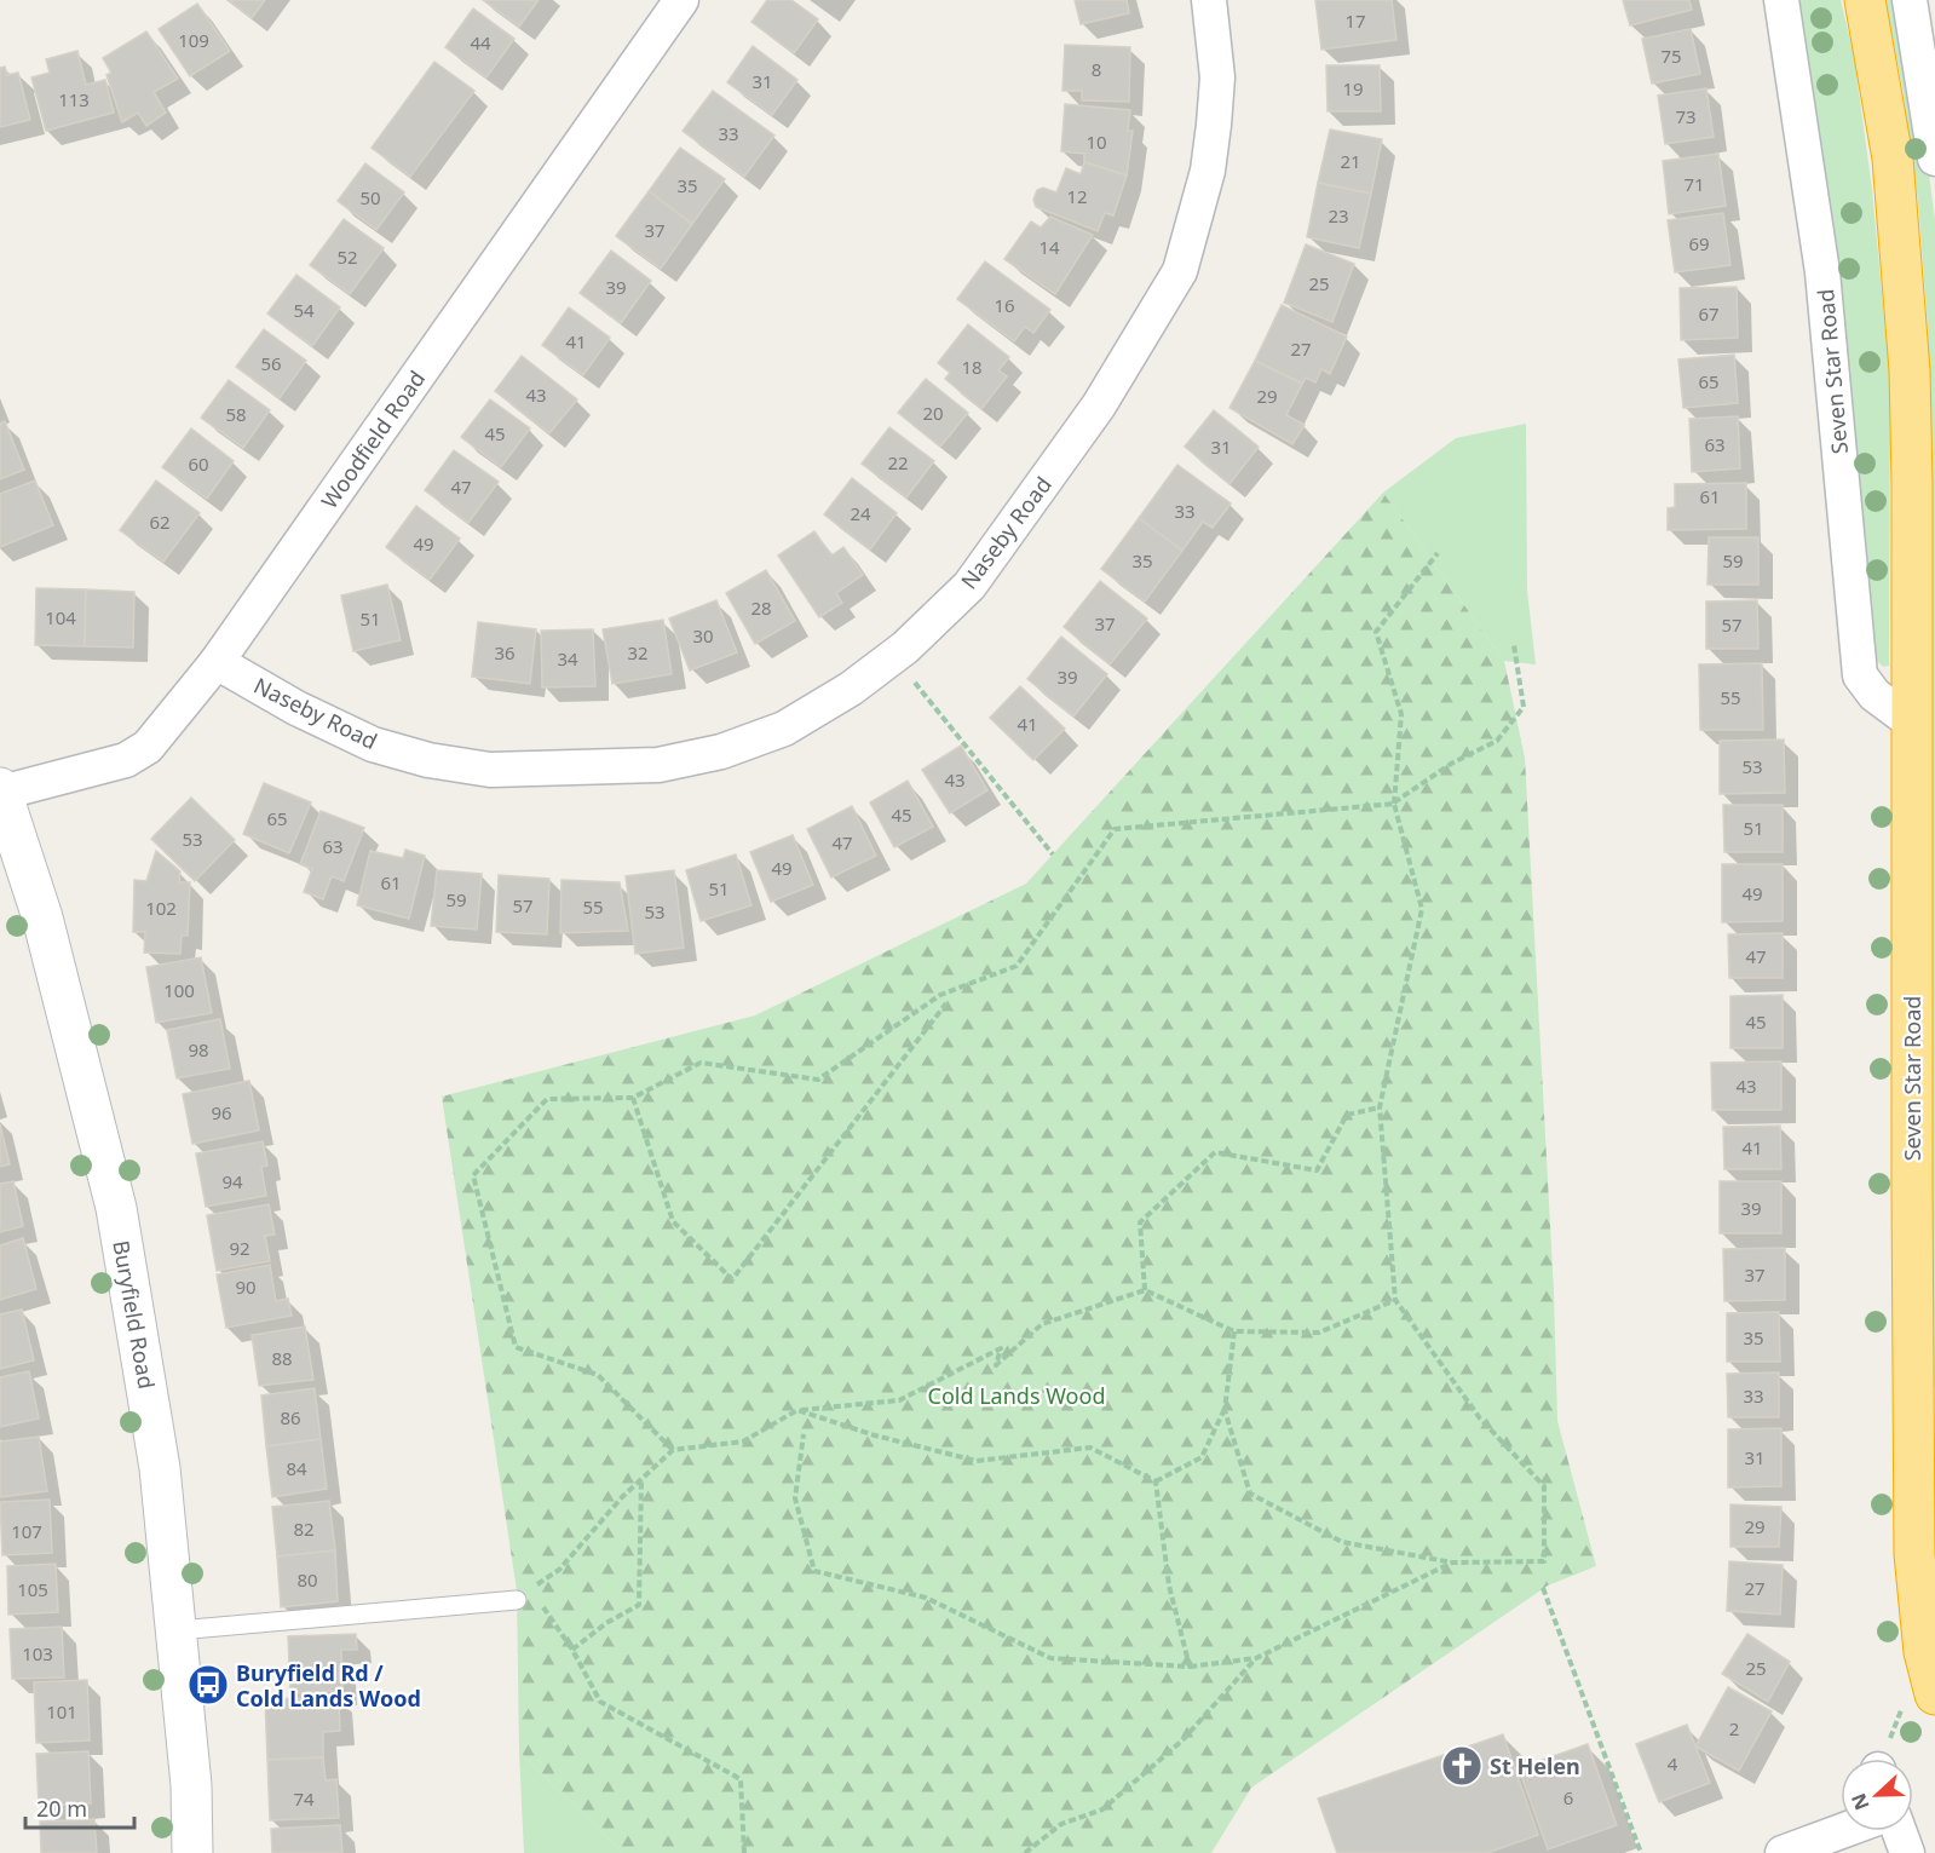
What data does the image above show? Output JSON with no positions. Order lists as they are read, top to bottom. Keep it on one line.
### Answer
{"streets":{"highway":["Seven Star Road"],"street":["Woodfield Road","Naseby Road","Buryfield Road"]},"crossings":[["Woodfield Road","Naseby Road"],["Woodfield Road","Buryfield Road"]],"parks":["Cold Lands Wood"],"places":{"bus stop":["Buryfield Rd / Cold Lands Wood"],"church":["St Helen"]},"house_numbers":["17","109","44","75","8","31","19","113","73","33","10","21","71","35","12","50","23","37","69","14","52","25","39","16","54","67","41","27","56","18","65","43","29","20","58","45","63","31","22","60","47","61","33","24","62","49","35","59","28","104","51","37","57","30","36","32","34","39","55","41","53","43","45","65","51","53","47","63","49","61","51","49","59","57","55","102","53","47","100","45","98","43","96","41","94","39","92","37","90","35","88","33","86","31","84","29","82","107","80","27","105","103","25","101","2","4","6","74"],"scale_bar":"20 m","north":"left"}
